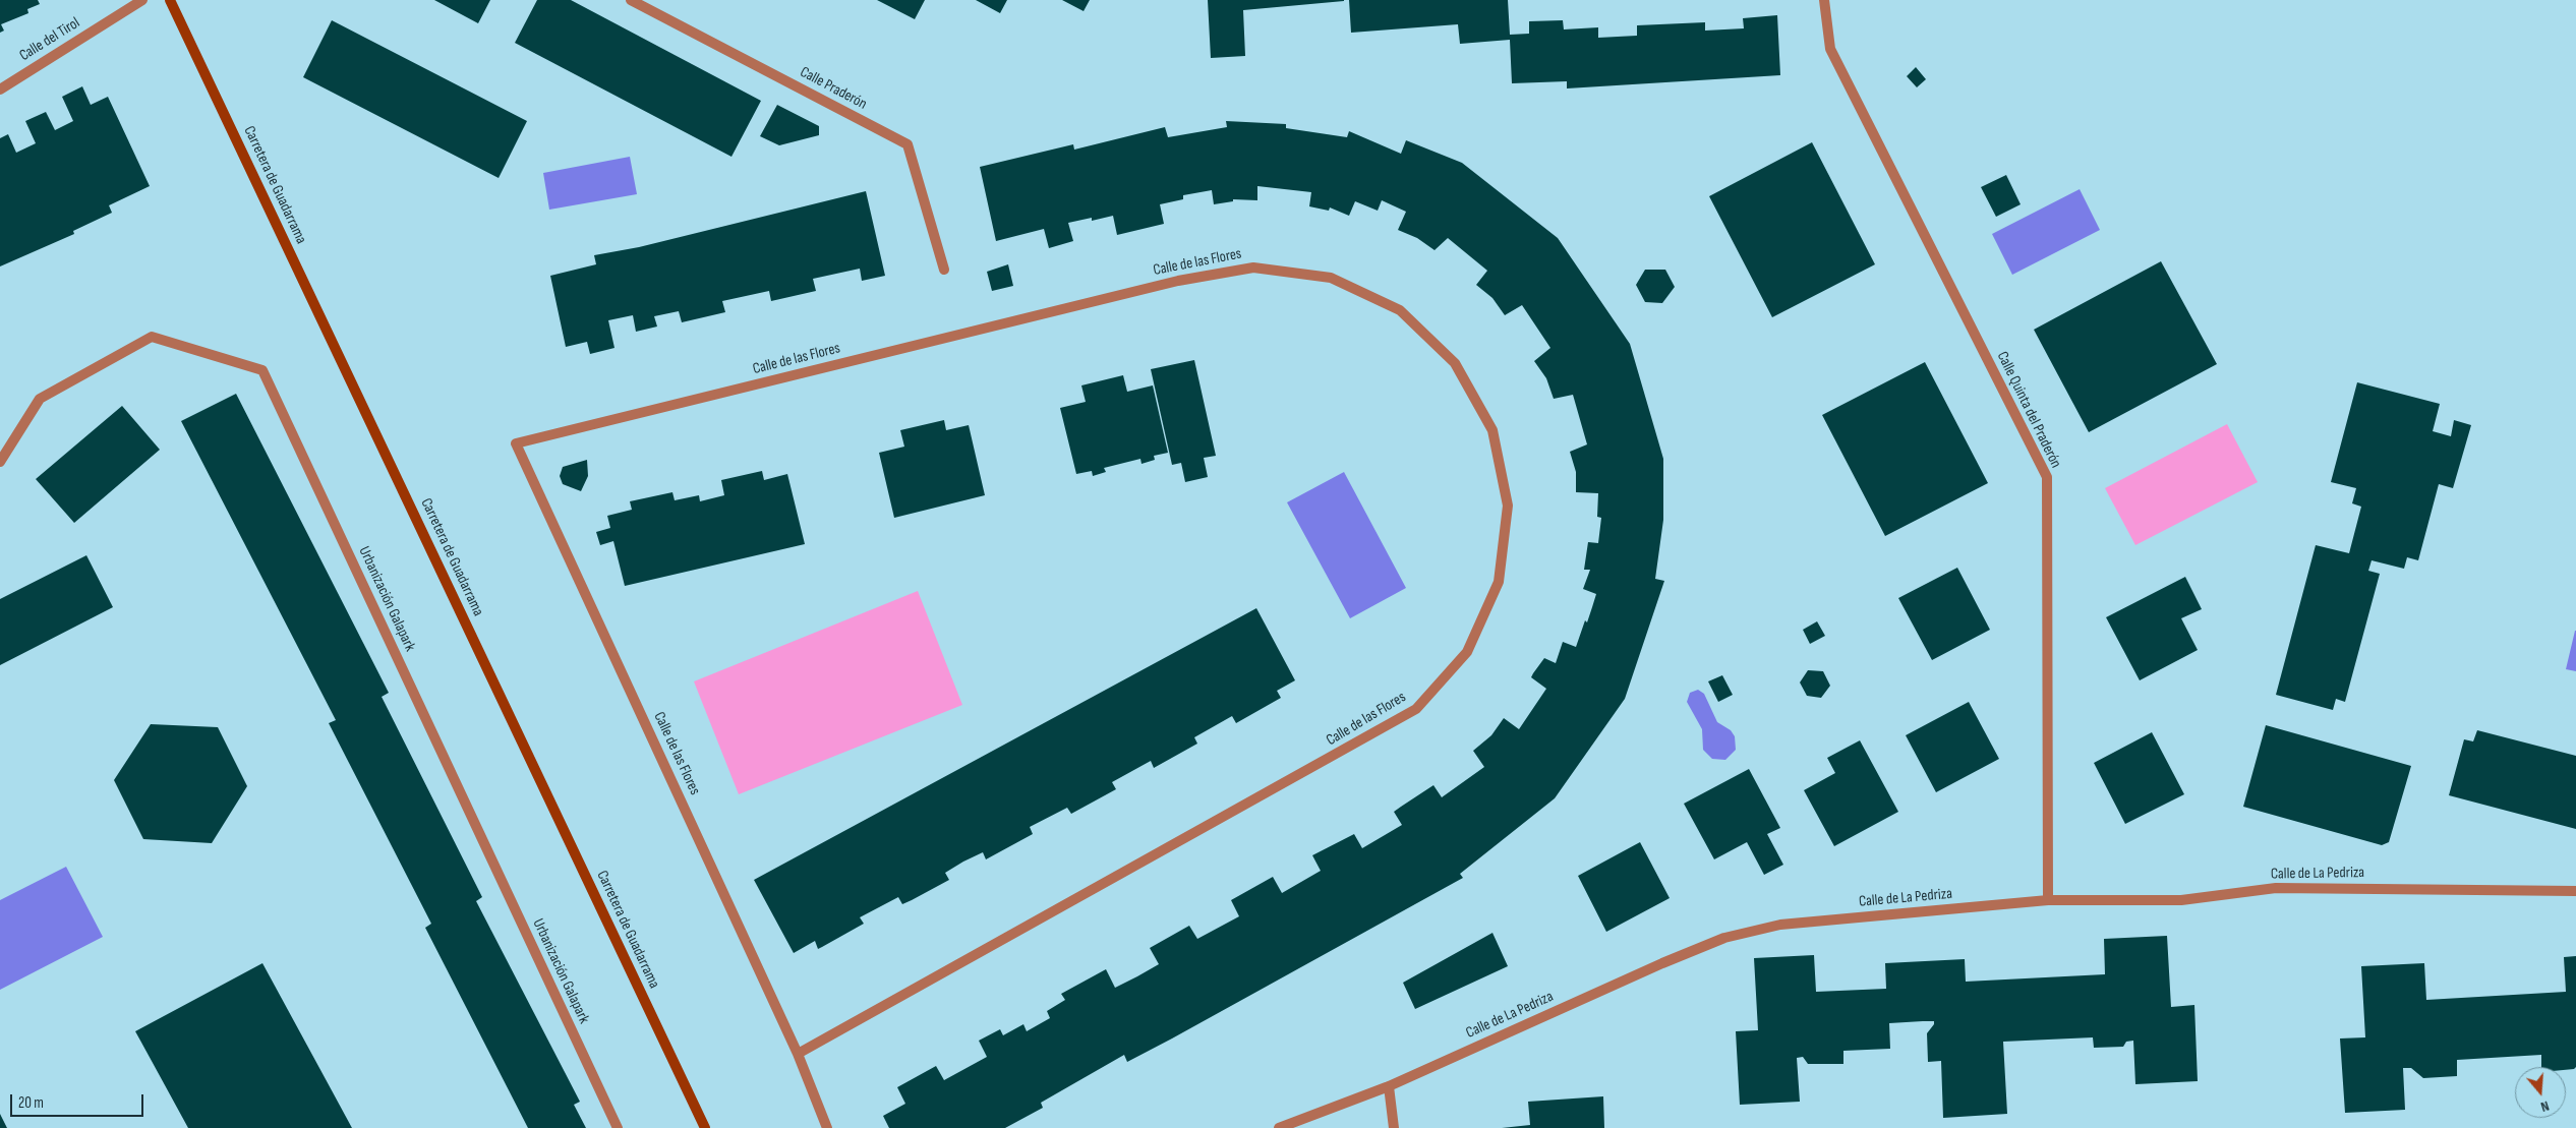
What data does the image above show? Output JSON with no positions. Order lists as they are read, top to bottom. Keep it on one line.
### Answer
{"streets":{"main road":["Carretera de Guadarrama"],"street":["Calle del Tirol","Calle Praderón","Calle de las Flores","Calle Quinta del Praderón","Urbanización Galapark","Calle de La Pedriza"]},"crossings":[["Calle Quinta del Praderón","Calle de La Pedriza"]],"scale_bar":"20 m","north":"bottom"}
